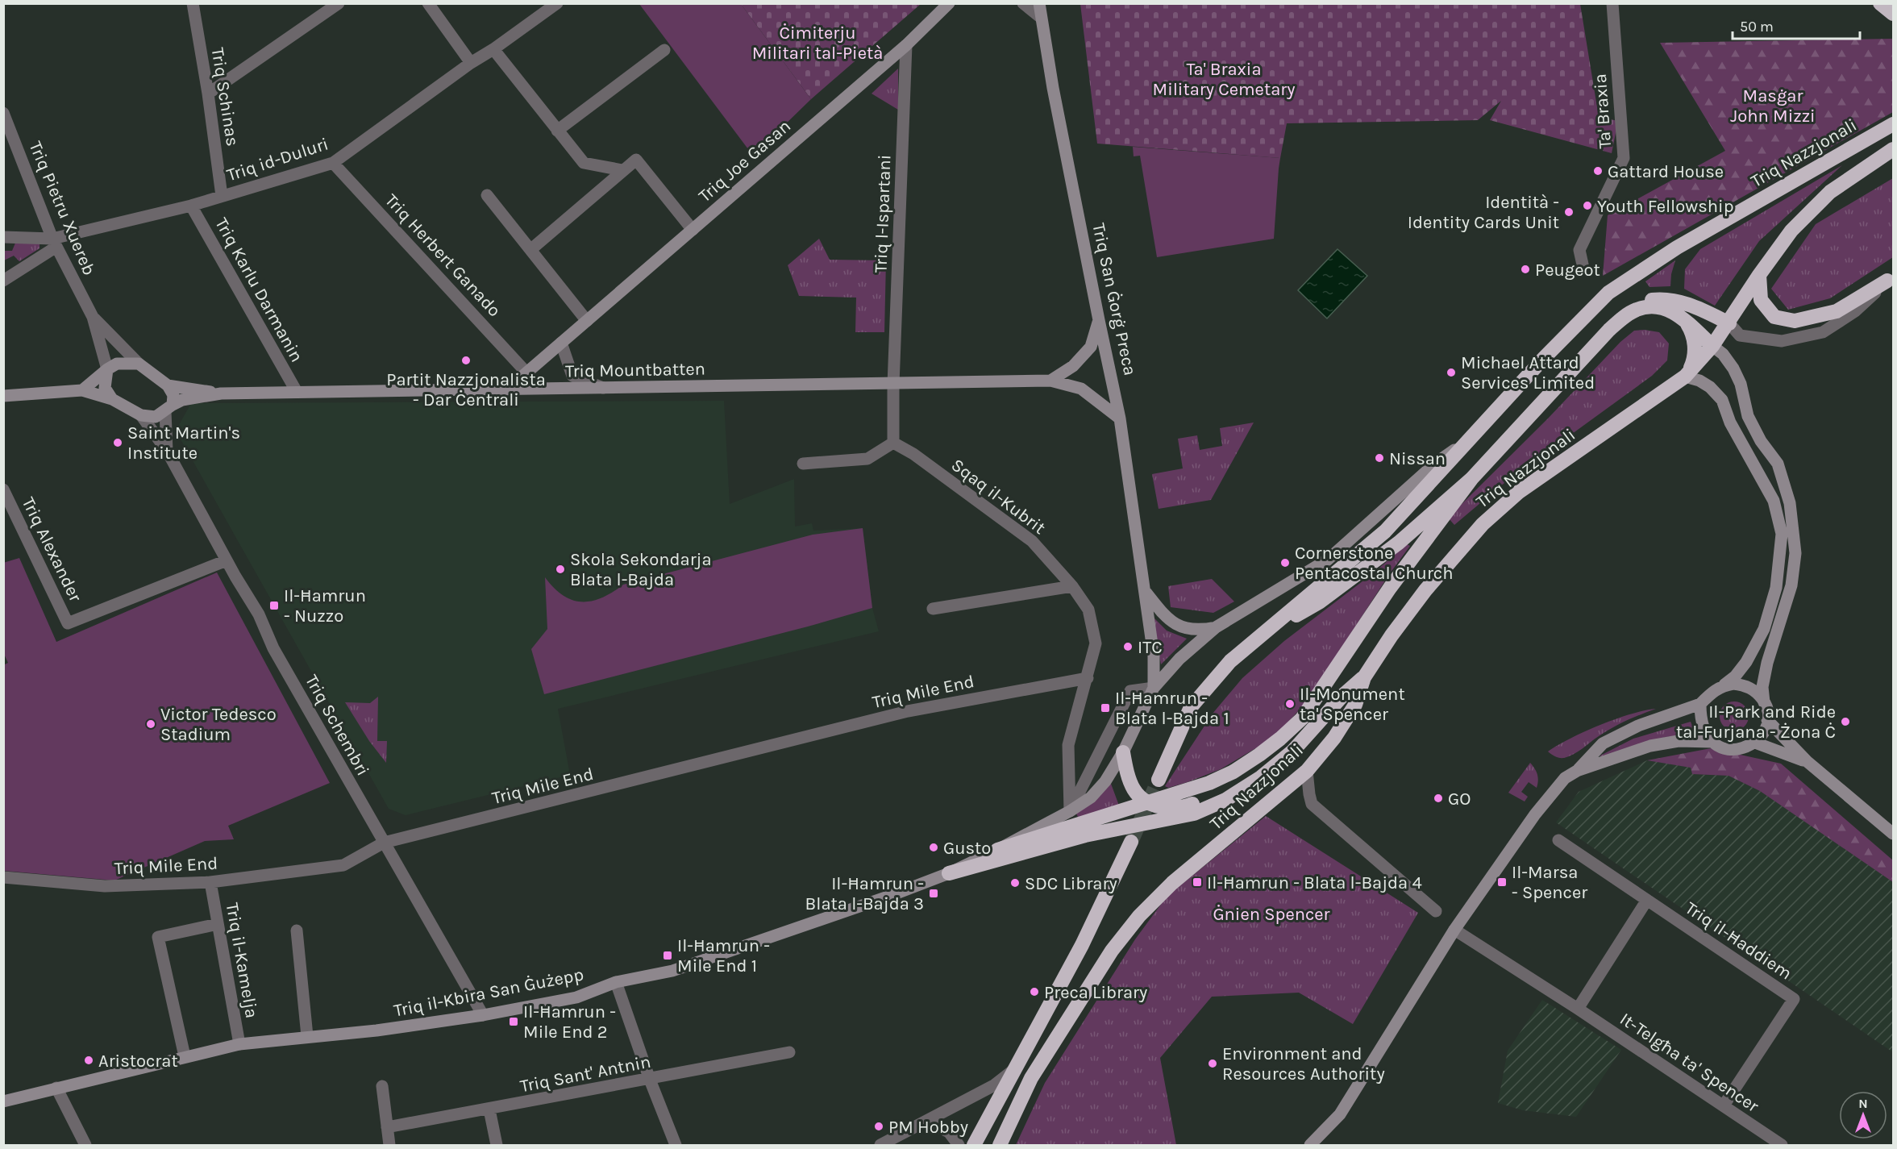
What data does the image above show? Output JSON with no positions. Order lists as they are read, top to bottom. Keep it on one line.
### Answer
{"streets":{"highway":["Triq Nazzjonali"],"street":["Triq Schinas","Ta' Braxia","Triq id-Duluri","Triq Joe Gasan","Triq Pietru Xuereb","Triq l-Ispartani","Triq Herbert Ganado","Triq Karlu Darmanin","Triq San Ġorġ Preca","Triq Mountbatten","Sqaq il-Kubrit","Triq Alexander","Triq Mile End","Triq Schembri","Triq il-Ħaddiem","Triq il-Kamelja","Triq il-Kbira San Ġużepp","It-Telgħa ta' Spencer","Triq Sant' Antnin"]},"crossings":[["Triq Schinas","Triq id-Duluri"],["Triq Nazzjonali","Triq San Ġorġ Preca"],["Triq Nazzjonali","Sqaq il-Kubrit"],["Triq Nazzjonali","Triq il-Kbira San Ġużepp"],["Triq id-Duluri","Triq Pietru Xuereb"],["Triq id-Duluri","Triq Herbert Ganado"],["Triq id-Duluri","Triq Karlu Darmanin"],["Triq Joe Gasan","Triq l-Ispartani"],["Triq Joe Gasan","Triq Herbert Ganado"],["Triq Joe Gasan","Triq Mountbatten"],["Triq Pietru Xuereb","Triq Mountbatten"],["Triq Pietru Xuereb","Triq Schembri"],["Triq l-Ispartani","Triq Mountbatten"],["Triq Karlu Darmanin","Triq Mountbatten"],["Triq San Ġorġ Preca","Triq Mountbatten"],["Triq Mountbatten","Triq Schembri"],["Sqaq il-Kubrit","Triq Mile End"],["Sqaq il-Kubrit","Triq il-Kbira San Ġużepp"],["Triq Alexander","Triq Schembri"],["Triq Mile End","Triq Schembri"],["Triq Mile End","Triq il-Kamelja"],["Triq Schembri","Triq il-Kbira San Ġużepp"],["Triq il-Ħaddiem","It-Telgħa ta' Spencer"],["Triq il-Kamelja","Triq il-Kbira San Ġużepp"]],"parks":["Ċimiterju Militari tal-Pietà","Ta' Braxia Military Cemetary","Masġar John Mizzi","Ġnien Spencer"],"places":{"other":["Gattard House","Youth Fellowship","Identità - Identity Cards Unit","Peugeot","Partit Nazzjonalista - Dar Ċentrali","Michael Attard Services Limited","Saint Martin's Institute","Nissan","Cornerstone Pentacostal Church","Skola Sekondarja Blata l-Bajda","ITC","Il-Monument ta' Spencer","Il-Park and Ride tal-Furjana - Żona Ċ","Victor Tedesco Stadium","GO","Gusto","SDC Library","Preca Library","Aristocrat","Environment and Resources Authority","PM Hobby"],"transit":["Il-Ħamrun - Nuzzo","Il-Ħamrun - Blata l-Bajda 1","Il-Ħamrun - Blata l-Bajda 4","Il-Marsa - Spencer","Il-Ħamrun - Blata l-Bajda 3","Il-Ħamrun - Mile End 1","Il-Ħamrun - Mile End 2"]},"scale_bar":"50 m","north":"top"}
